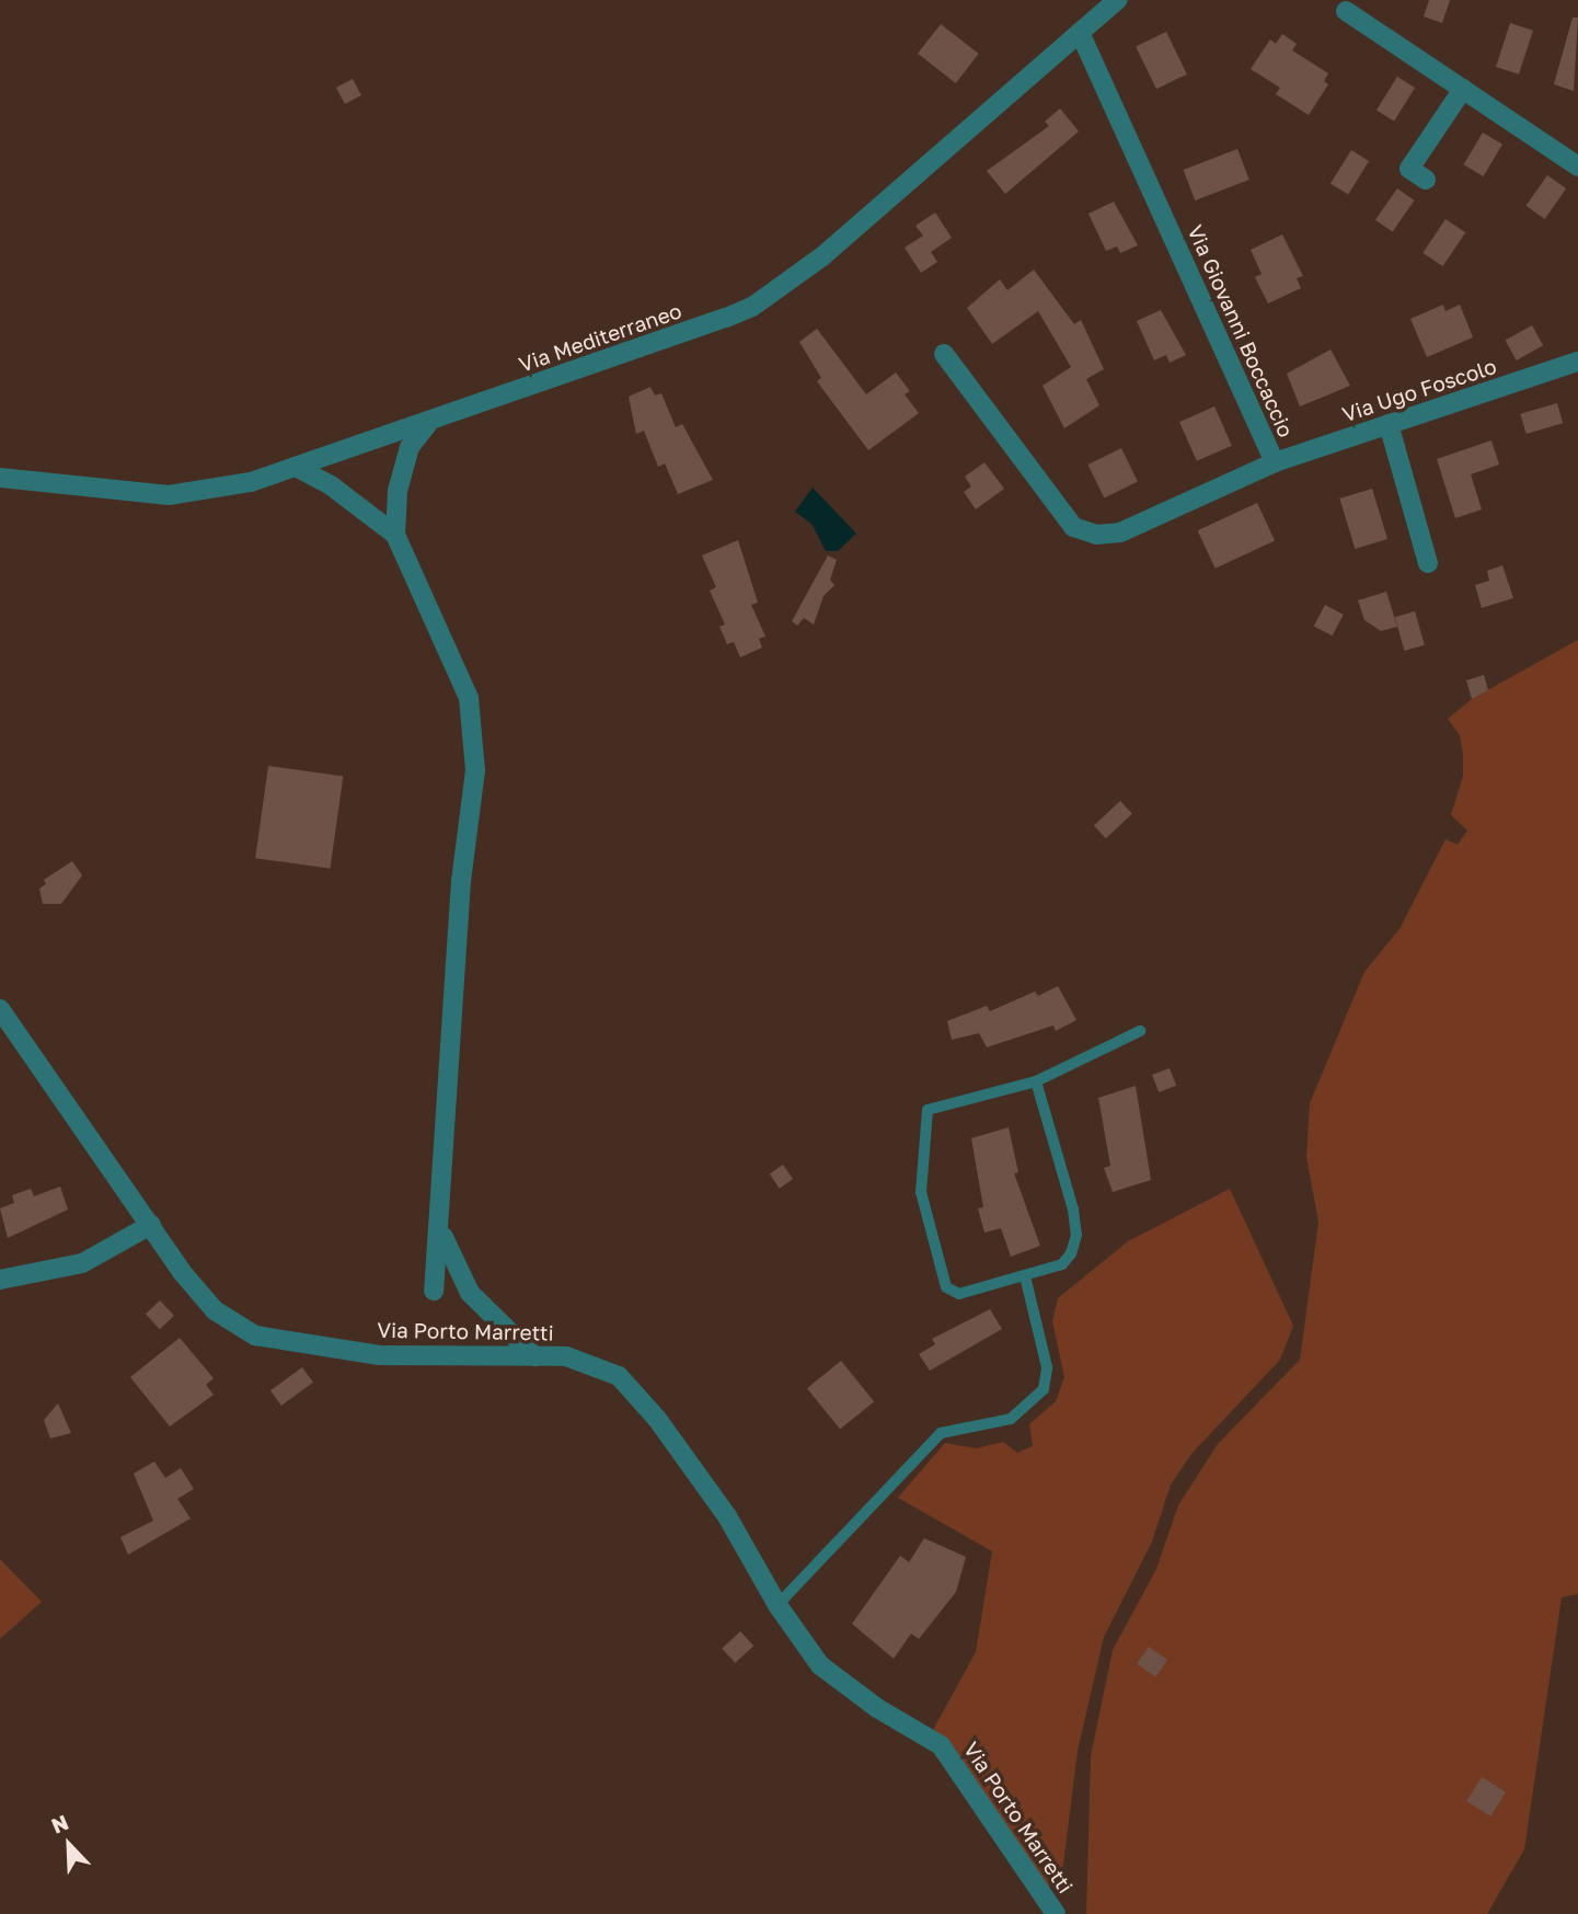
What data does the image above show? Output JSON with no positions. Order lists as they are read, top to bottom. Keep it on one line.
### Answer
{"streets":{"street":["Via Giovanni Boccaccio","Via Mediterraneo","Via Ugo Foscolo","Via Porto Marretti"]},"crossings":[["Via Giovanni Boccaccio","Via Mediterraneo"],["Via Giovanni Boccaccio","Via Ugo Foscolo"]],"north":"top left"}
